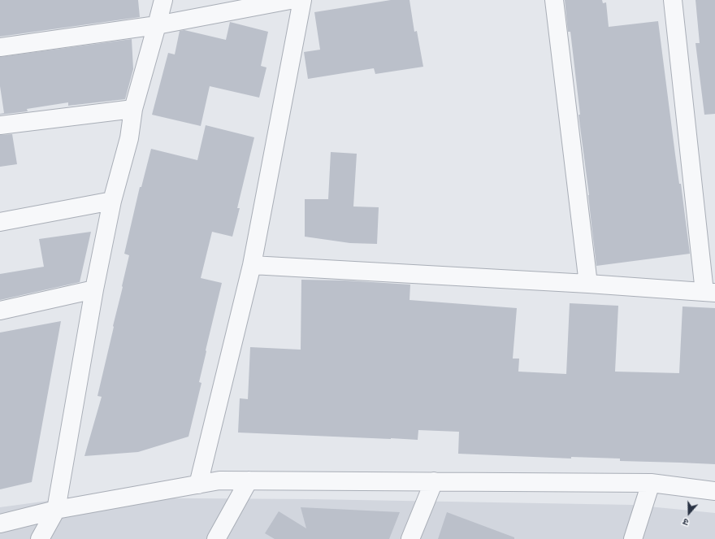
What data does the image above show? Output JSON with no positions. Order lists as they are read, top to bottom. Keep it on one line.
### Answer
{"north":"bottom"}
